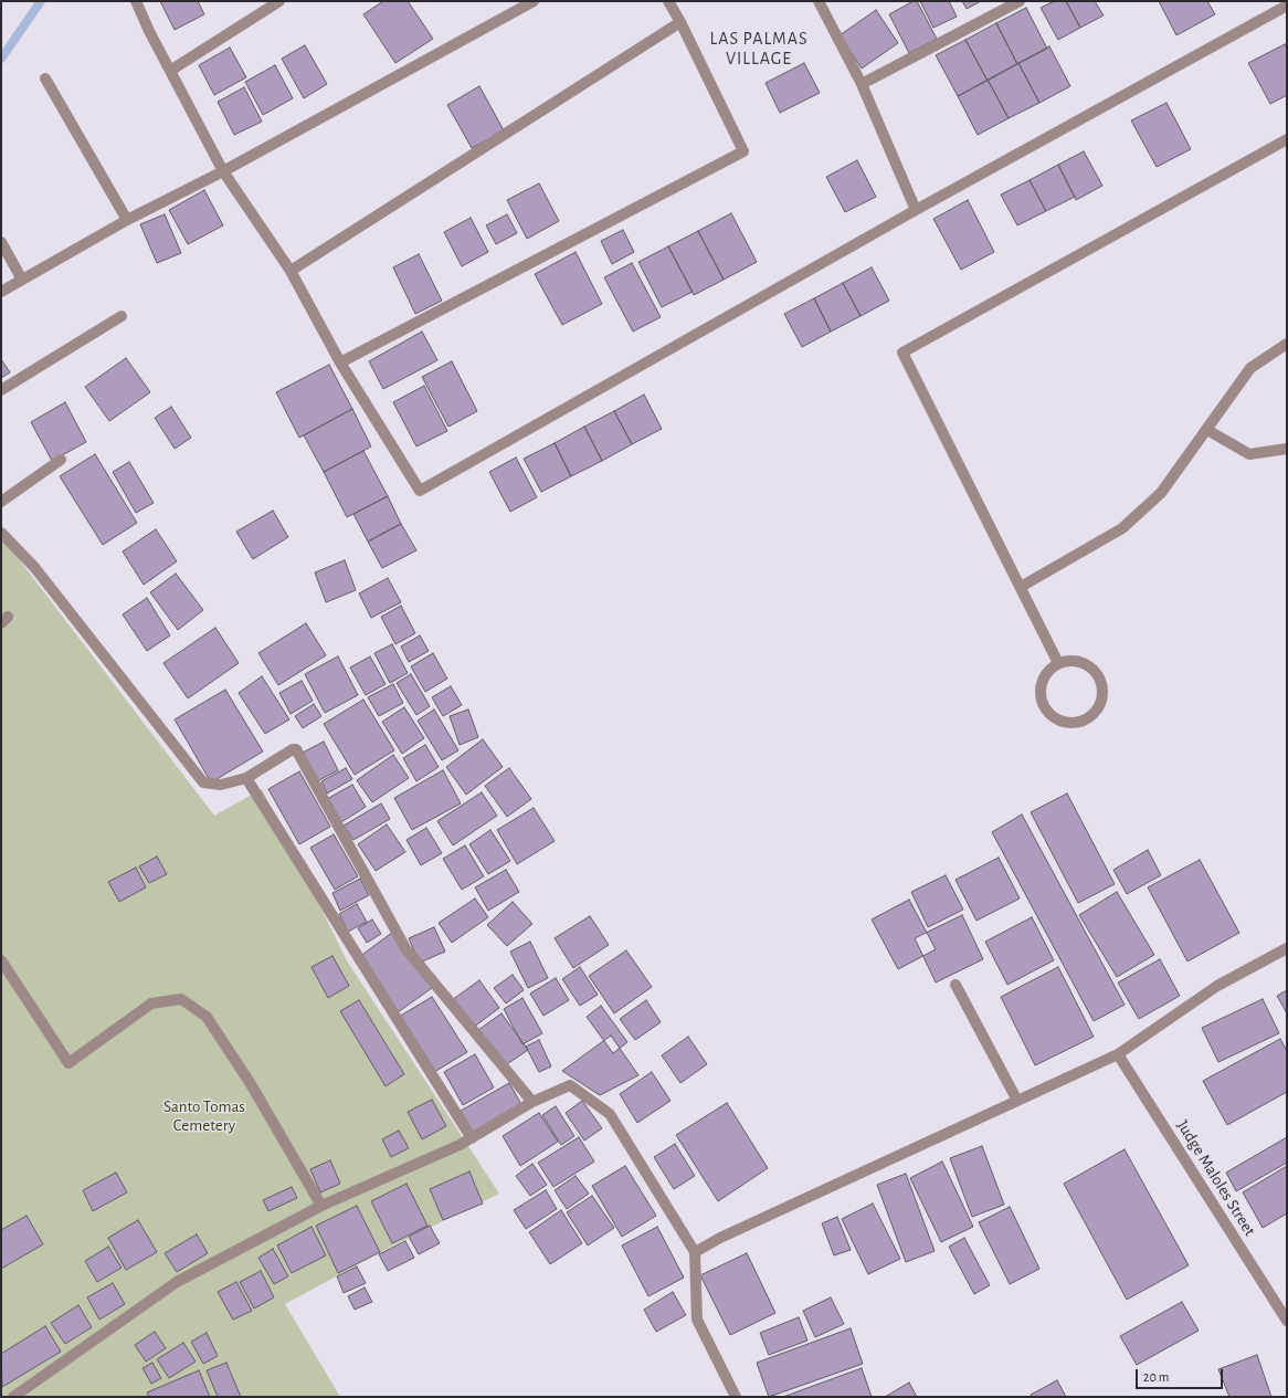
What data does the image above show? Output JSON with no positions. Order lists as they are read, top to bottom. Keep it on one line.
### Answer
{"streets":{"street":["Judge Maloles Street"]},"districts":["LAS PALMAS VILLAGE"],"parks":["Santo Tomas Cemetery"],"scale_bar":"20 m"}
